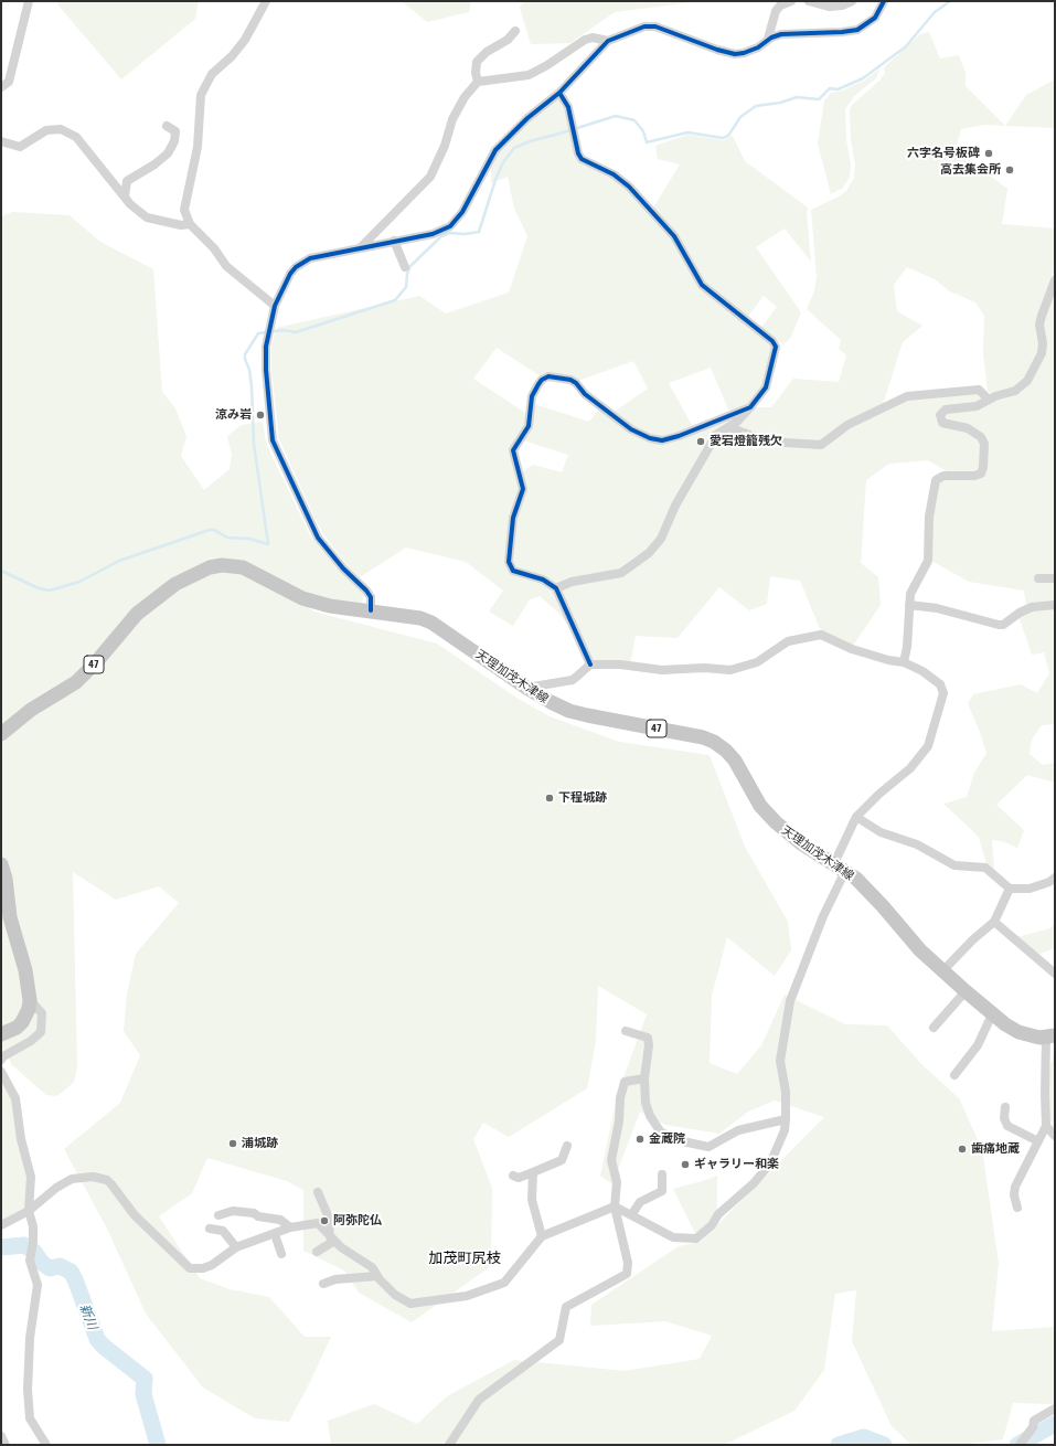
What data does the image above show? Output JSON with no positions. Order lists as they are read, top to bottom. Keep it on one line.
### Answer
{"streets":{"main road":["47","天理加茂木津線"]},"districts":["加茂町尻枝"],"water":["新川"],"places":["六字名号板碑","高去集会所","涼み岩","愛宕燈籠残欠","下程城跡","金蔵院","浦城跡","歯痛地蔵","ギャラリー和楽","阿弥陀仏"]}
